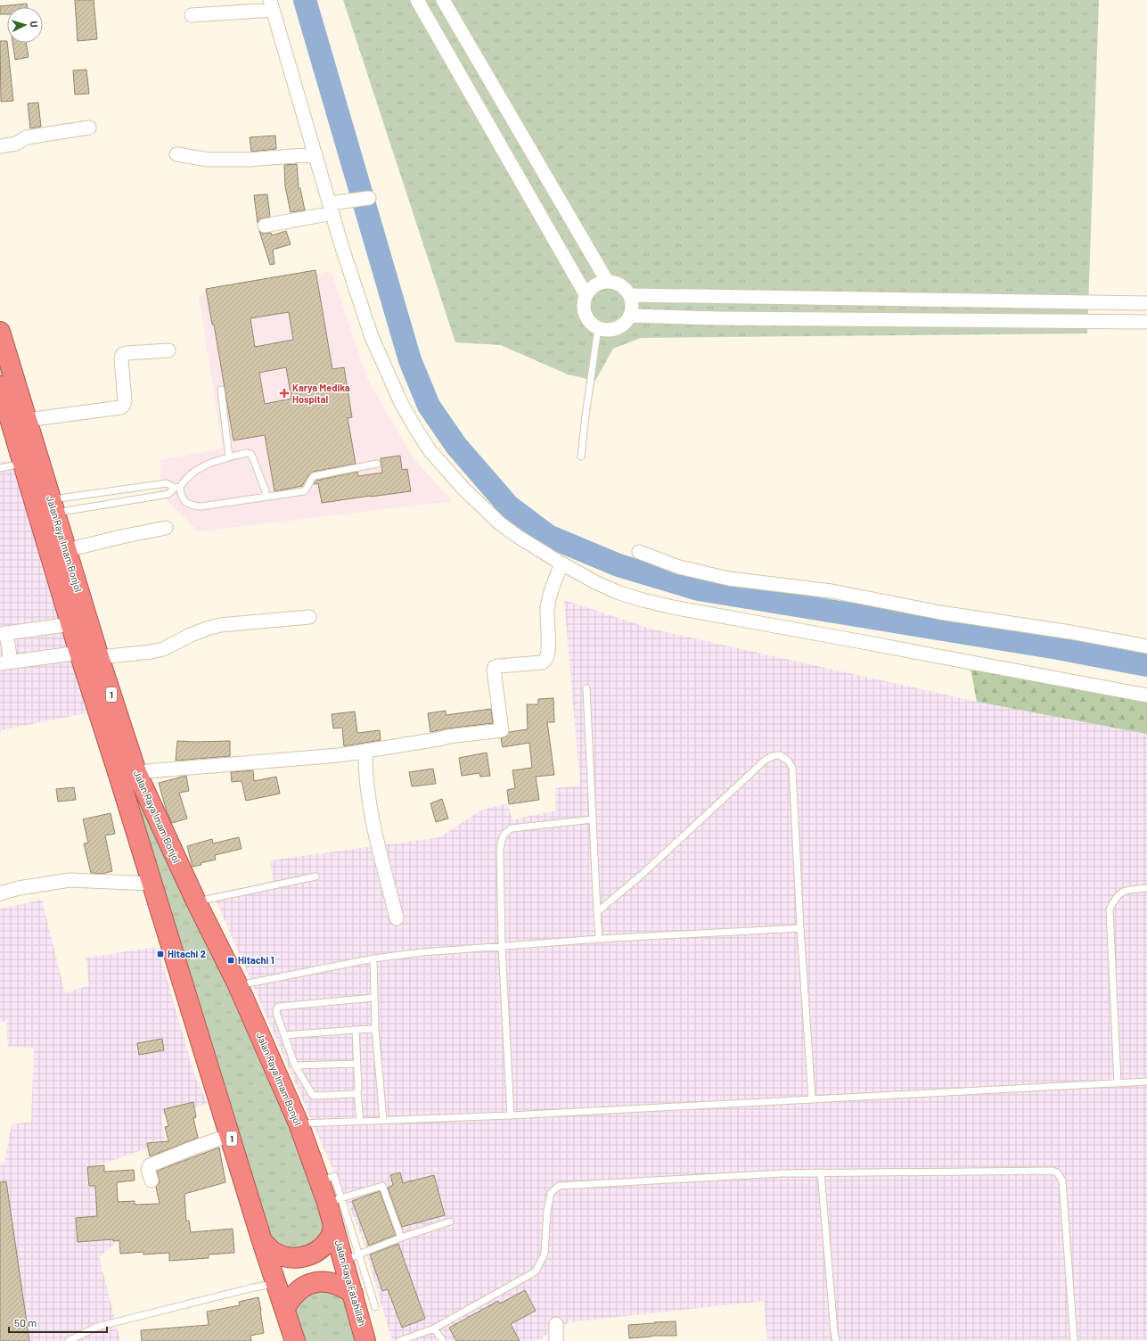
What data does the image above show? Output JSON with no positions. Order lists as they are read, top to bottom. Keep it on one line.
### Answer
{"streets":{"highway":["Jalan Raya Imam Bonjol","1","Jalan Raya Fatahillah"]},"crossings":[["Jalan Raya Imam Bonjol","1"],["Jalan Raya Imam Bonjol","Jalan Raya Fatahillah"]],"places":{"health":["Karya Medika Hospital"],"transit":["Hitachi 2","Hitachi 1"]},"scale_bar":"50 m","north":"right"}
